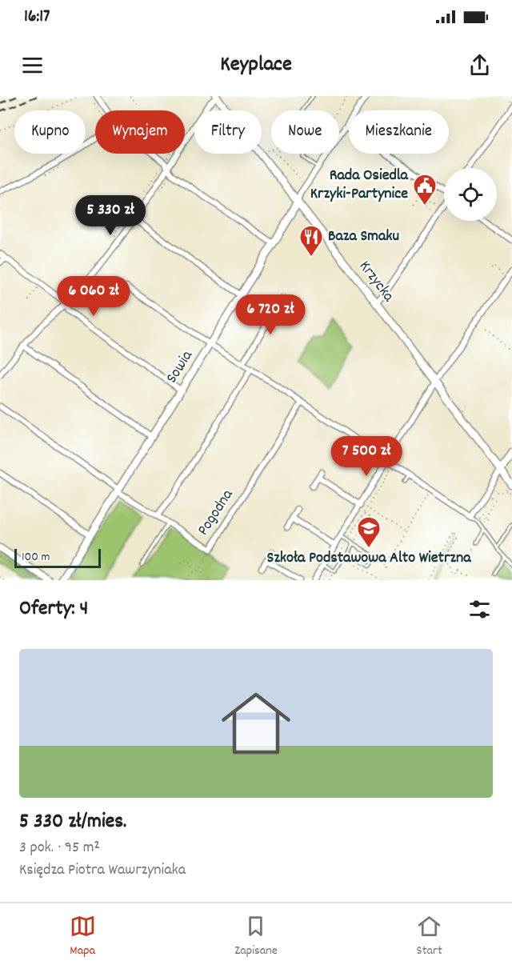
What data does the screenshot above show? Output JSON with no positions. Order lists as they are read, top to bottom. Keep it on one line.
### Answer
{"streets":{"street":["Krzycka","Sowia","Pogodna"]},"crossings":[["Krzycka","Sowia"],["Sowia","Pogodna"]],"places":{"public building":["Rada Osiedla Krzyki-Partynice"],"restaurant":["Baza Smaku"],"school or university":["Szkoła Podstawowa Alto Wietrzna"]},"scale_bar":"100 m","page":{"status":"16:17","header":"Keyplace","chip":["Kupno","Wynajem","Filtry","Nowe","Mieszkanie"],"price":["5 330 zł","6 060 zł","6 720 zł","7 500 zł"],"scale":"100 m","heading":"Oferty: 4","list":[{"name":"5 330 zł/mies.","note":"3 pok. · 95 m² · Księdza Piotra Wawrzyniaka"}],"tabs":["Mapa","Zapisane","Start"]}}
